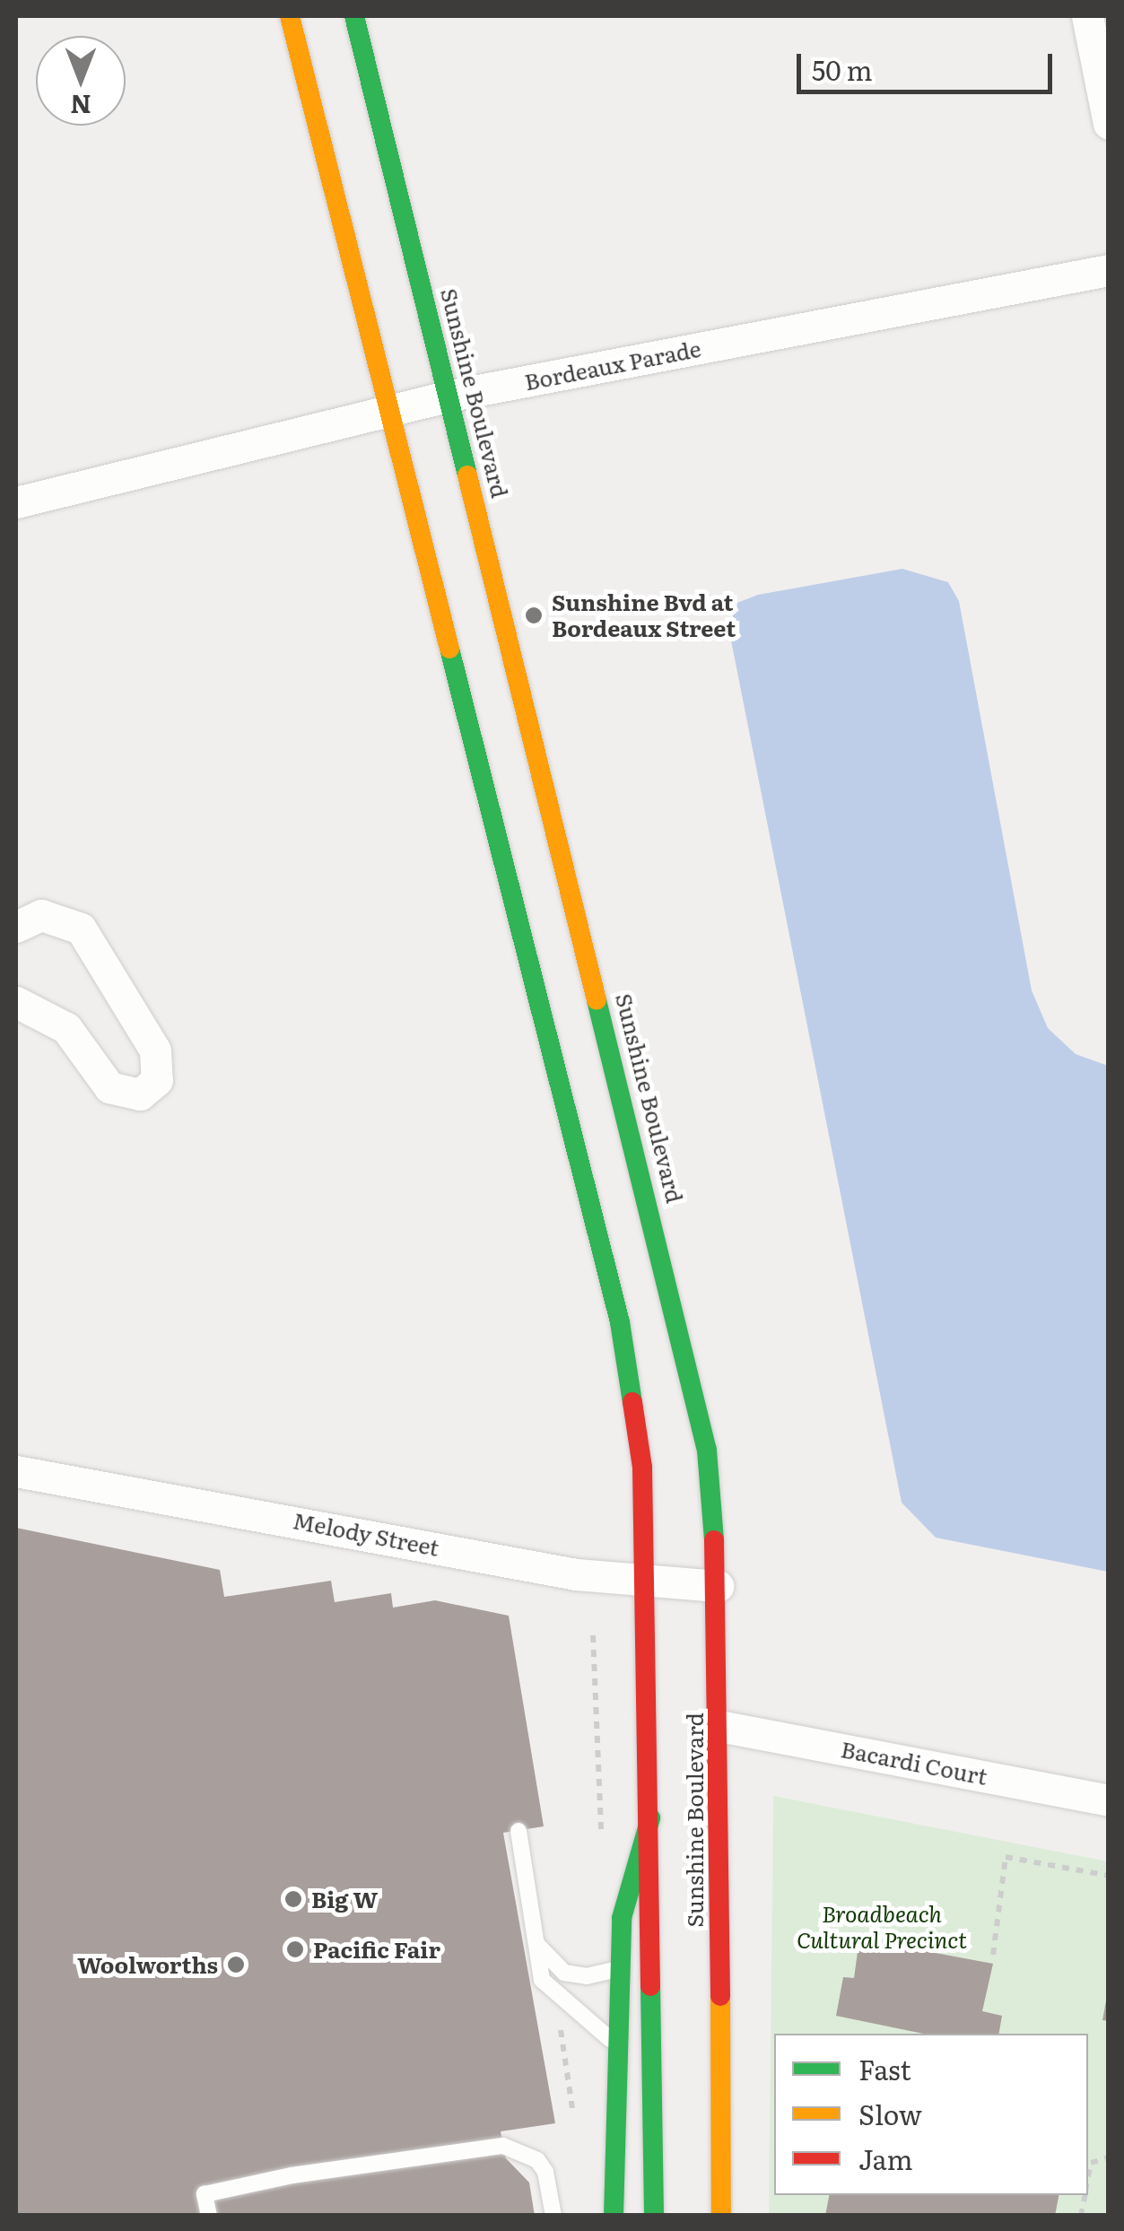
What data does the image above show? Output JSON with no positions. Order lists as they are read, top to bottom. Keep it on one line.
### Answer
{"streets":{"main road":["Sunshine Boulevard"],"street":["Bordeaux Parade","Melody Street","Bacardi Court"]},"crossings":[["Bordeaux Parade","Sunshine Boulevard"],["Sunshine Boulevard","Melody Street"],["Sunshine Boulevard","Bacardi Court"]],"parks":["Broadbeach Cultural Precinct"],"places":["Sunshine Bvd at Bordeaux Street","Big W","Pacific Fair","Woolworths"],"legend":["Fast","Slow","Jam"],"scale_bar":"50 m","north":"bottom"}
